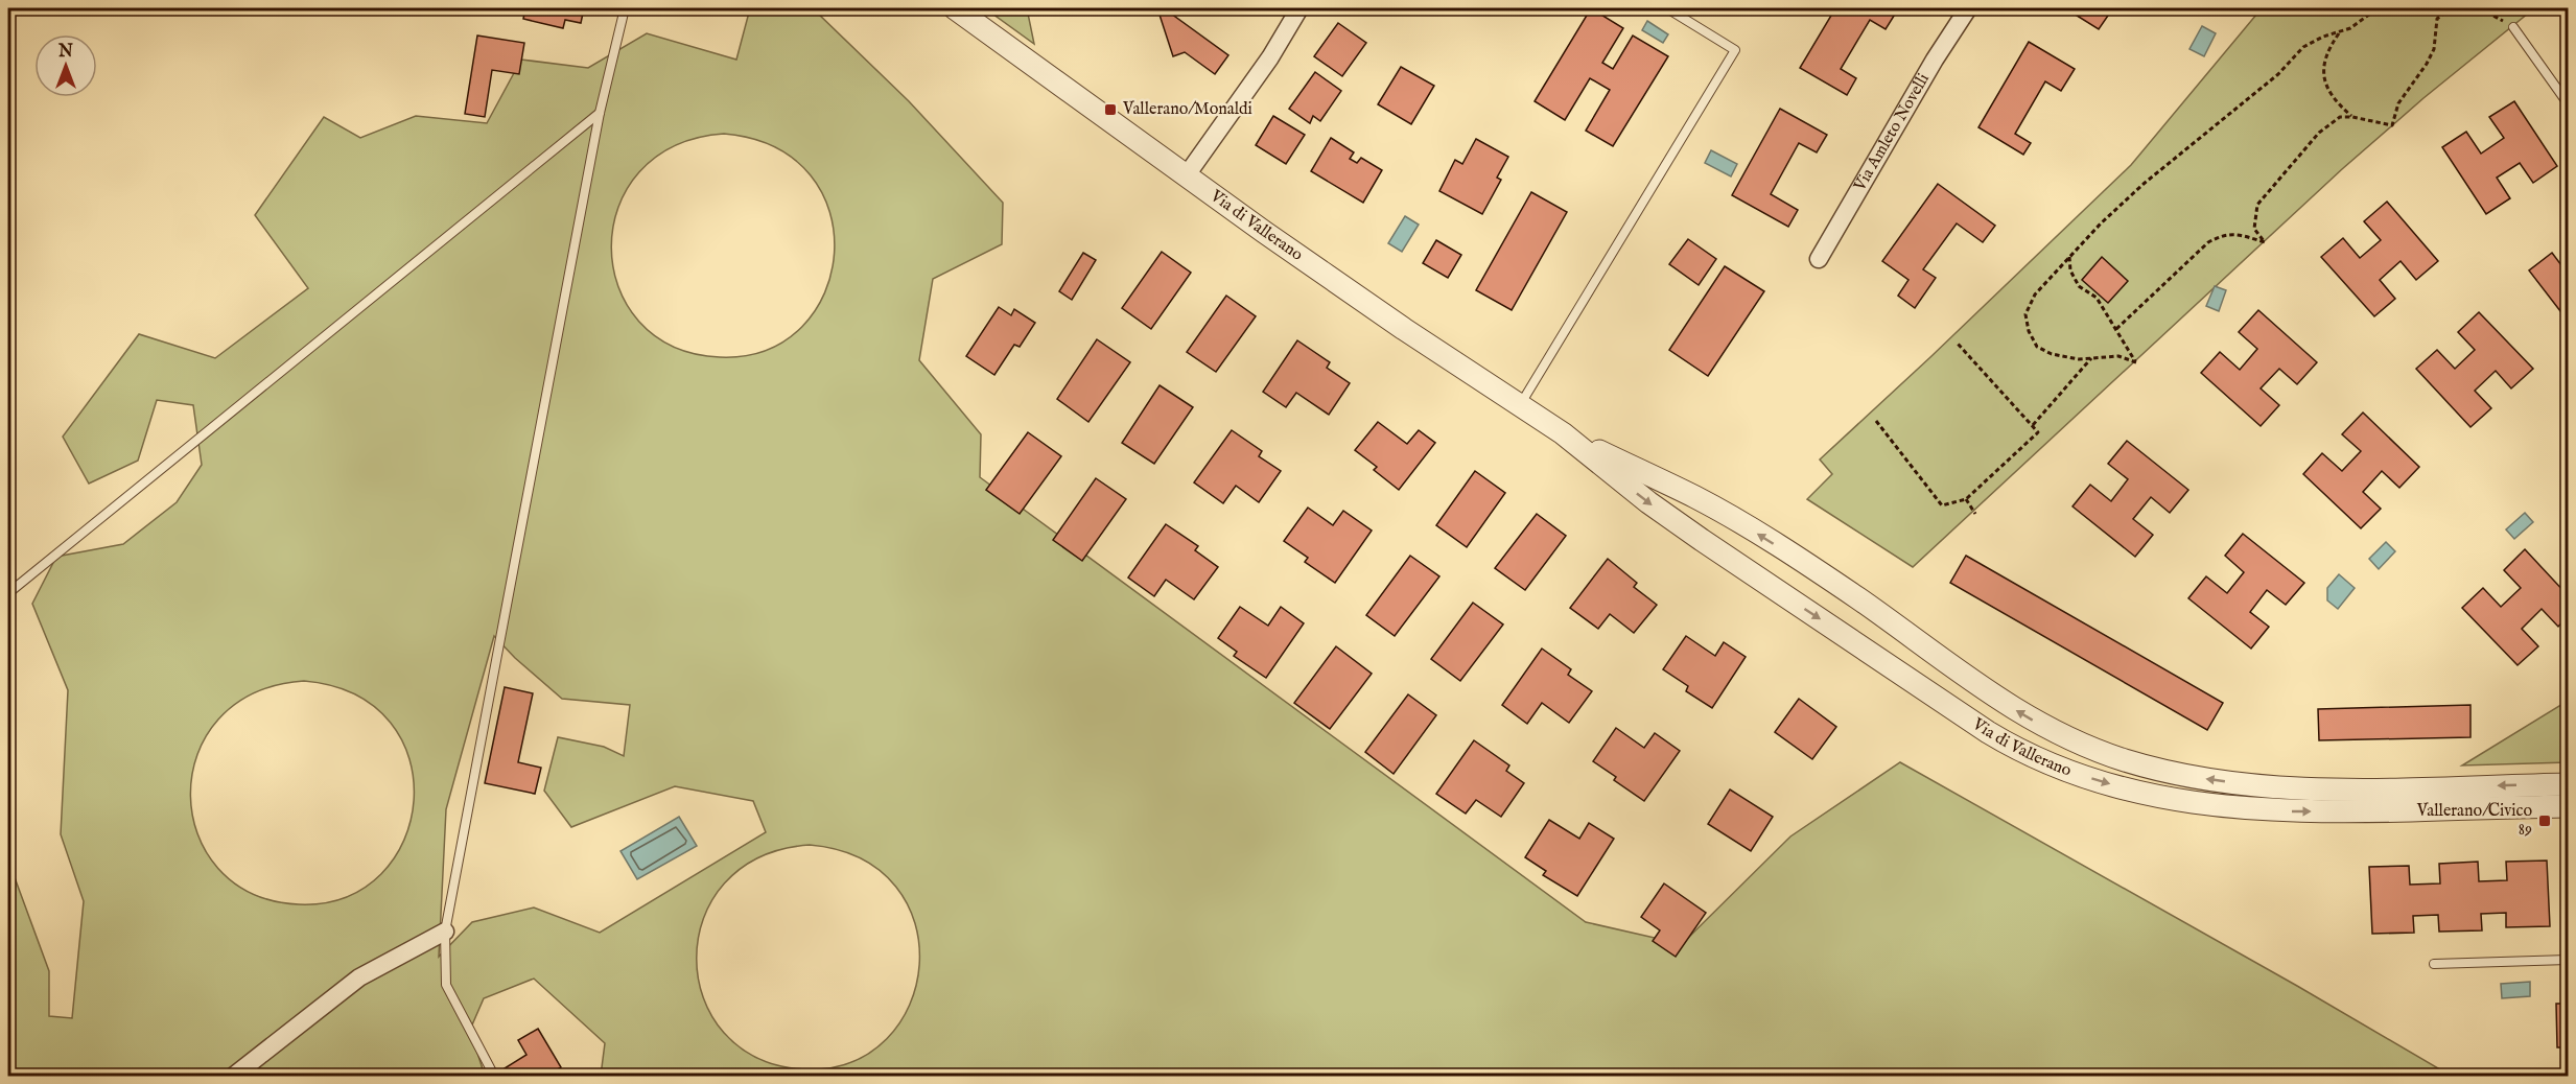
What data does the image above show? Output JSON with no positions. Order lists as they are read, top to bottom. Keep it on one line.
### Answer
{"streets":{"street":["Via Amleto Novelli","Via di Vallerano"]},"places":{"transit":["Vallerano/Monaldi","Vallerano/Civico 89"]},"north":"top"}
